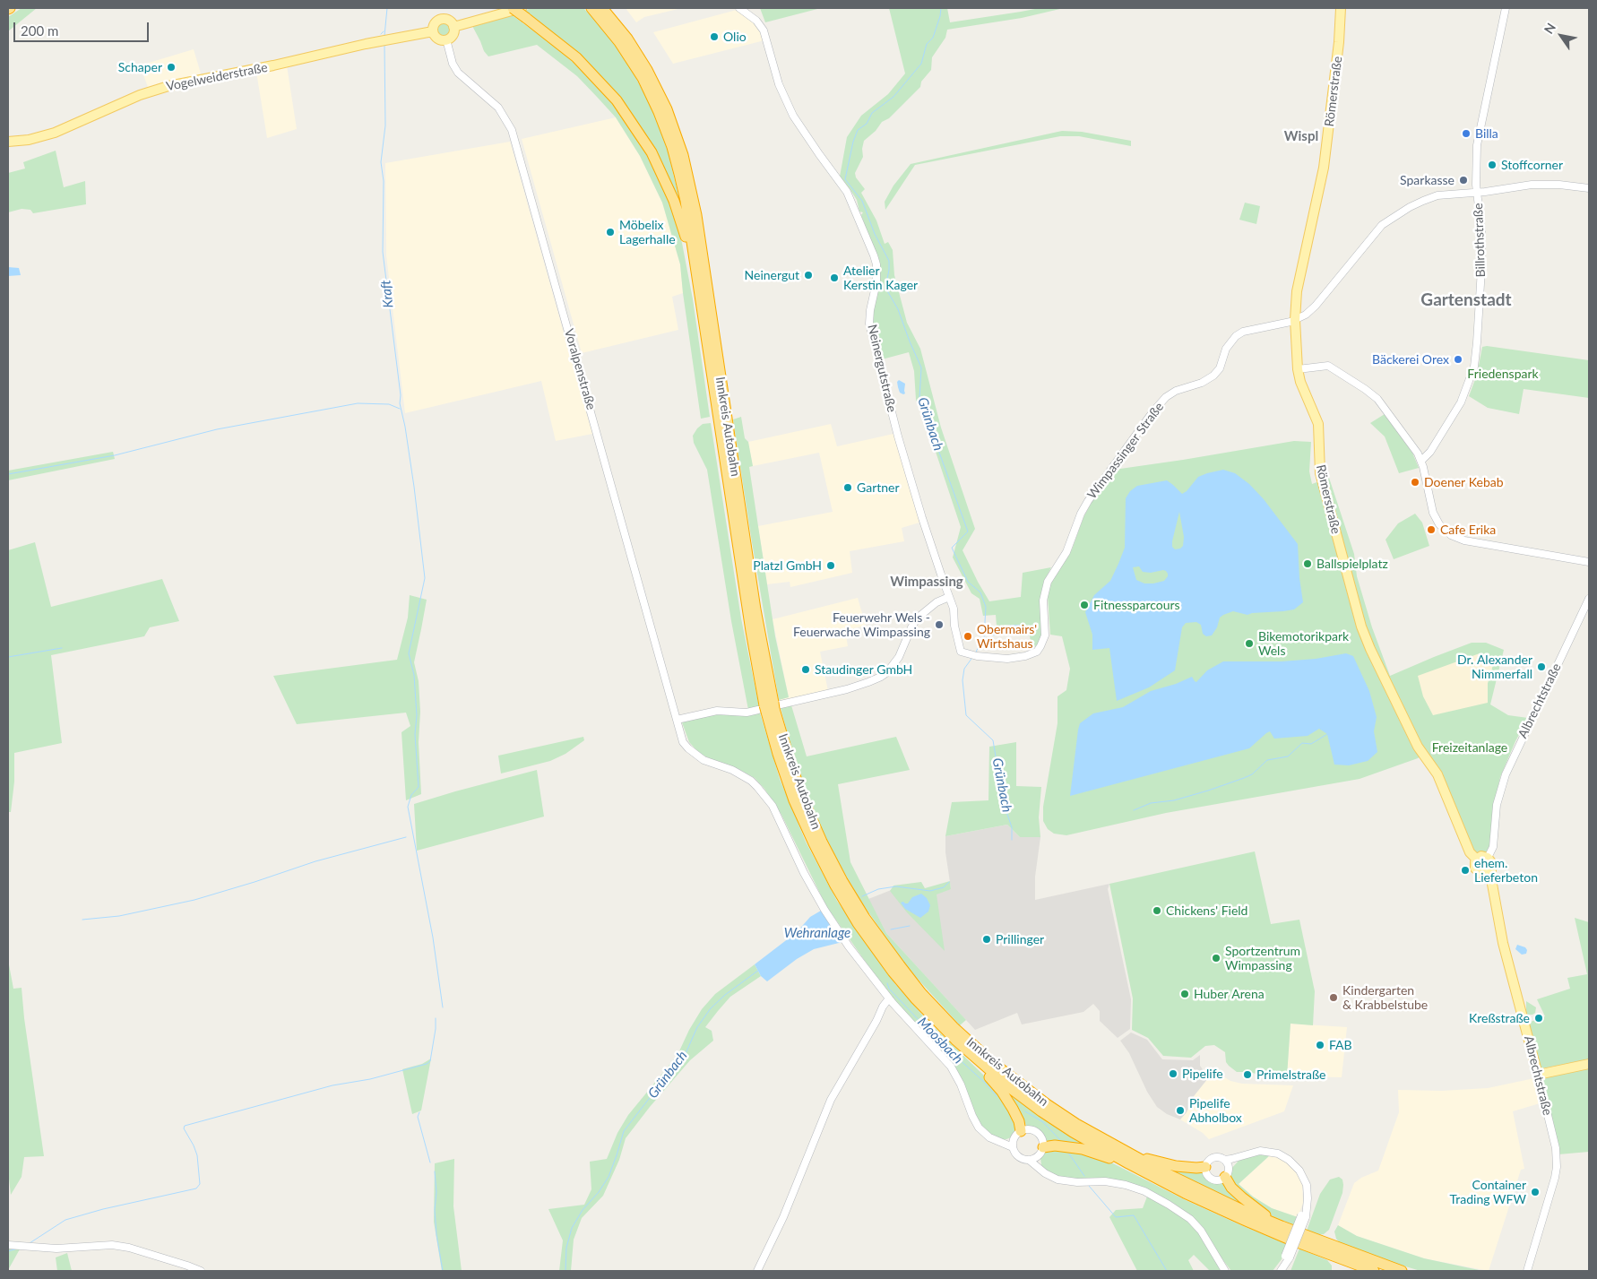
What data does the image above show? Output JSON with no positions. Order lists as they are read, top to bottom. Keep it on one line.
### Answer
{"streets":{"highway":["Innkreis Autobahn"],"main road":["Vogelweiderstraße","Römerstraße","Albrechtstraße"],"street":["Billrothstraße","Neinergutstraße","Voralpenstraße","Wimpassinger Straße"]},"crossings":[["Vogelweiderstraße","Voralpenstraße"],["Römerstraße","Wimpassinger Straße"],["Römerstraße","Albrechtstraße"],["Billrothstraße","Wimpassinger Straße"],["Neinergutstraße","Wimpassinger Straße"]],"districts":["Wispl","Gartenstadt","Wimpassing"],"water":["Kraft","Grünbach","Wehranlage","Moosbach"],"parks":["Friedenspark","Freizeitanlage"],"places":["Olio","Schaper","Billa","Stoffcorner","Sparkasse","Möbelix Lagerhalle","Neinergut","Atelier Kerstin Kager","Bäckerei Orex","Doener Kebab","Gartner","Cafe Erika","Ballspielplatz","Platzl GmbH","Fitnessparcours","Feuerwehr Wels - Feuerwache Wimpassing","Obermairs' Wirtshaus","Bikemotorikpark Wels","Dr. Alexander Nimmerfall","Staudinger GmbH","ehem. Lieferbeton","Chickens' Field","Prillinger","Sportzentrum Wimpassing","Huber Arena","Kindergarten & Krabbelstube","Kreßstraße","FAB","Pipelife","Primelstraße","Pipelife Abholbox","Container Trading WFW"],"scale_bar":"200 m","north":"top left"}
